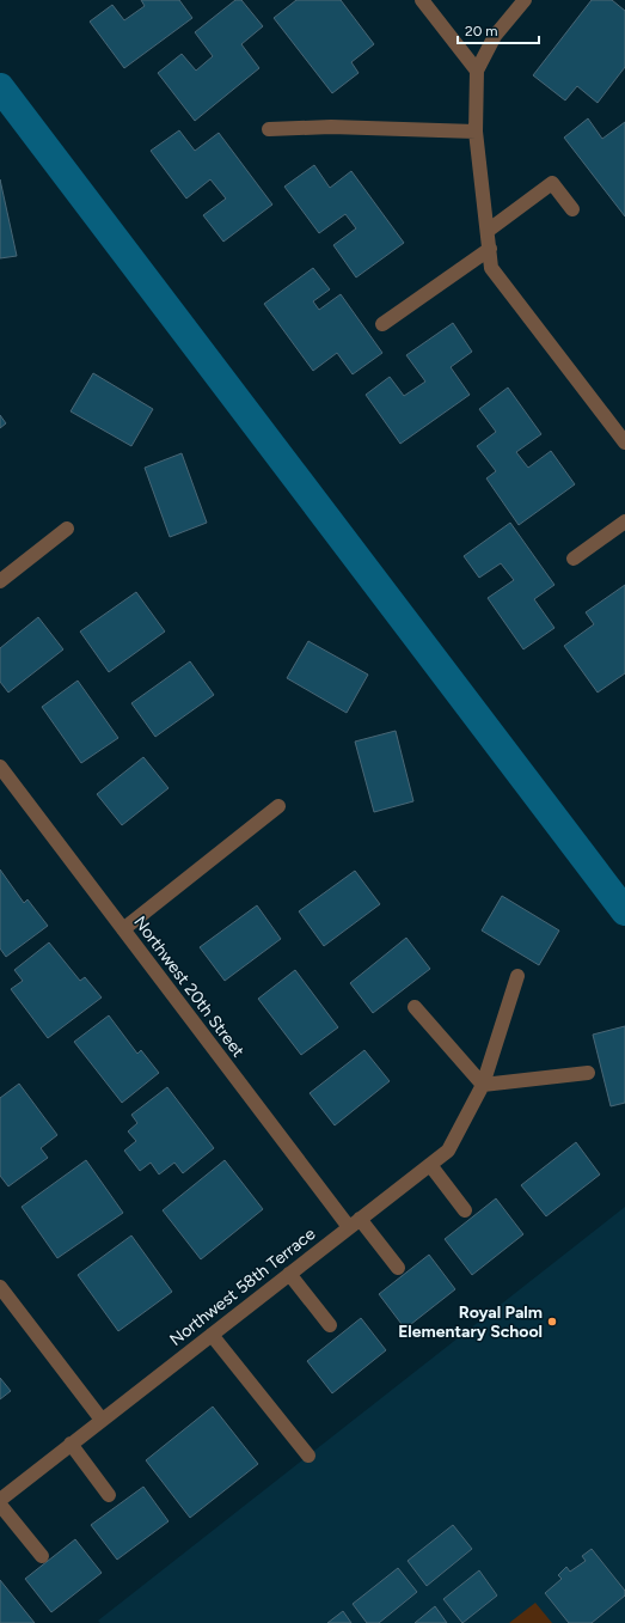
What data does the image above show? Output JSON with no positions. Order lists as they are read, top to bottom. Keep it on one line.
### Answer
{"streets":{"street":["Northwest 20th Street","Northwest 58th Terrace"]},"crossings":[["Northwest 20th Street","Northwest 58th Terrace"]],"places":["Royal Palm Elementary School"],"scale_bar":"20 m"}
